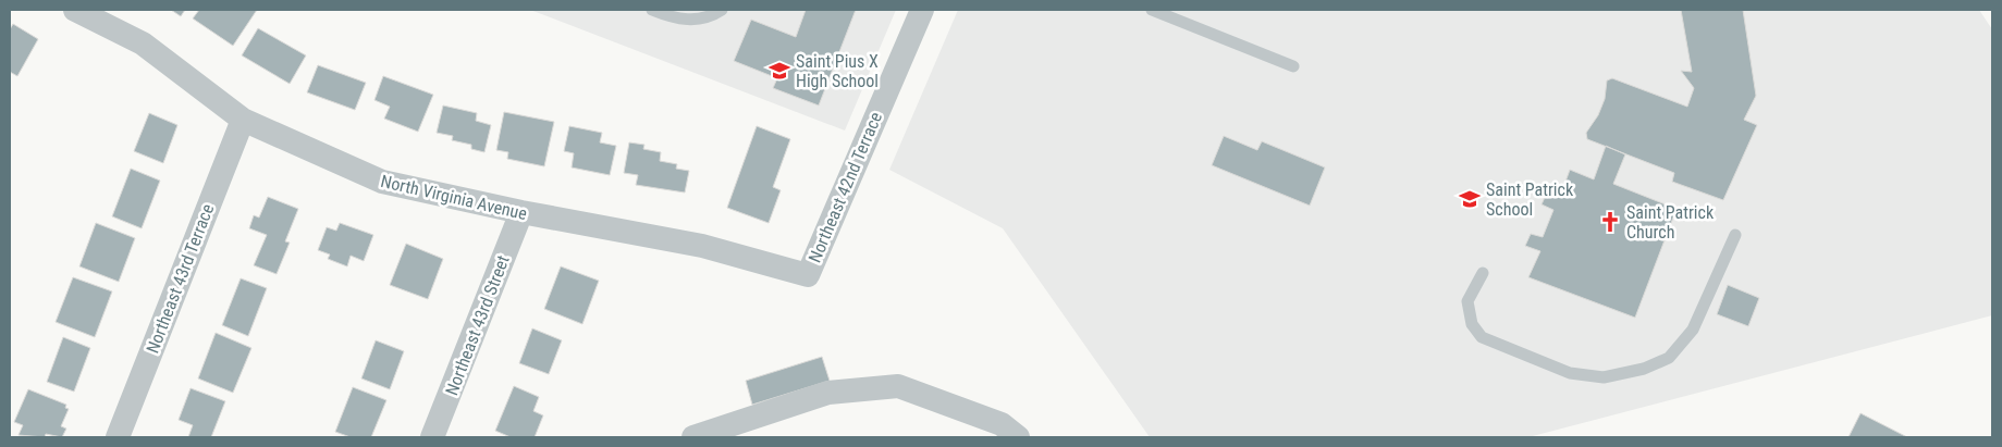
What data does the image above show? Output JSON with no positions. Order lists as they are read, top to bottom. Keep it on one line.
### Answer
{"streets":{"street":["Northeast 42nd Terrace","North Virginia Avenue","Northeast 43rd Terrace","Northeast 43rd Street"]},"crossings":[["Northeast 42nd Terrace","North Virginia Avenue"],["North Virginia Avenue","Northeast 43rd Terrace"],["North Virginia Avenue","Northeast 43rd Street"]],"places":{"school or university":["Saint Pius X High School","Saint Patrick School"],"church":["Saint Patrick Church"]}}
